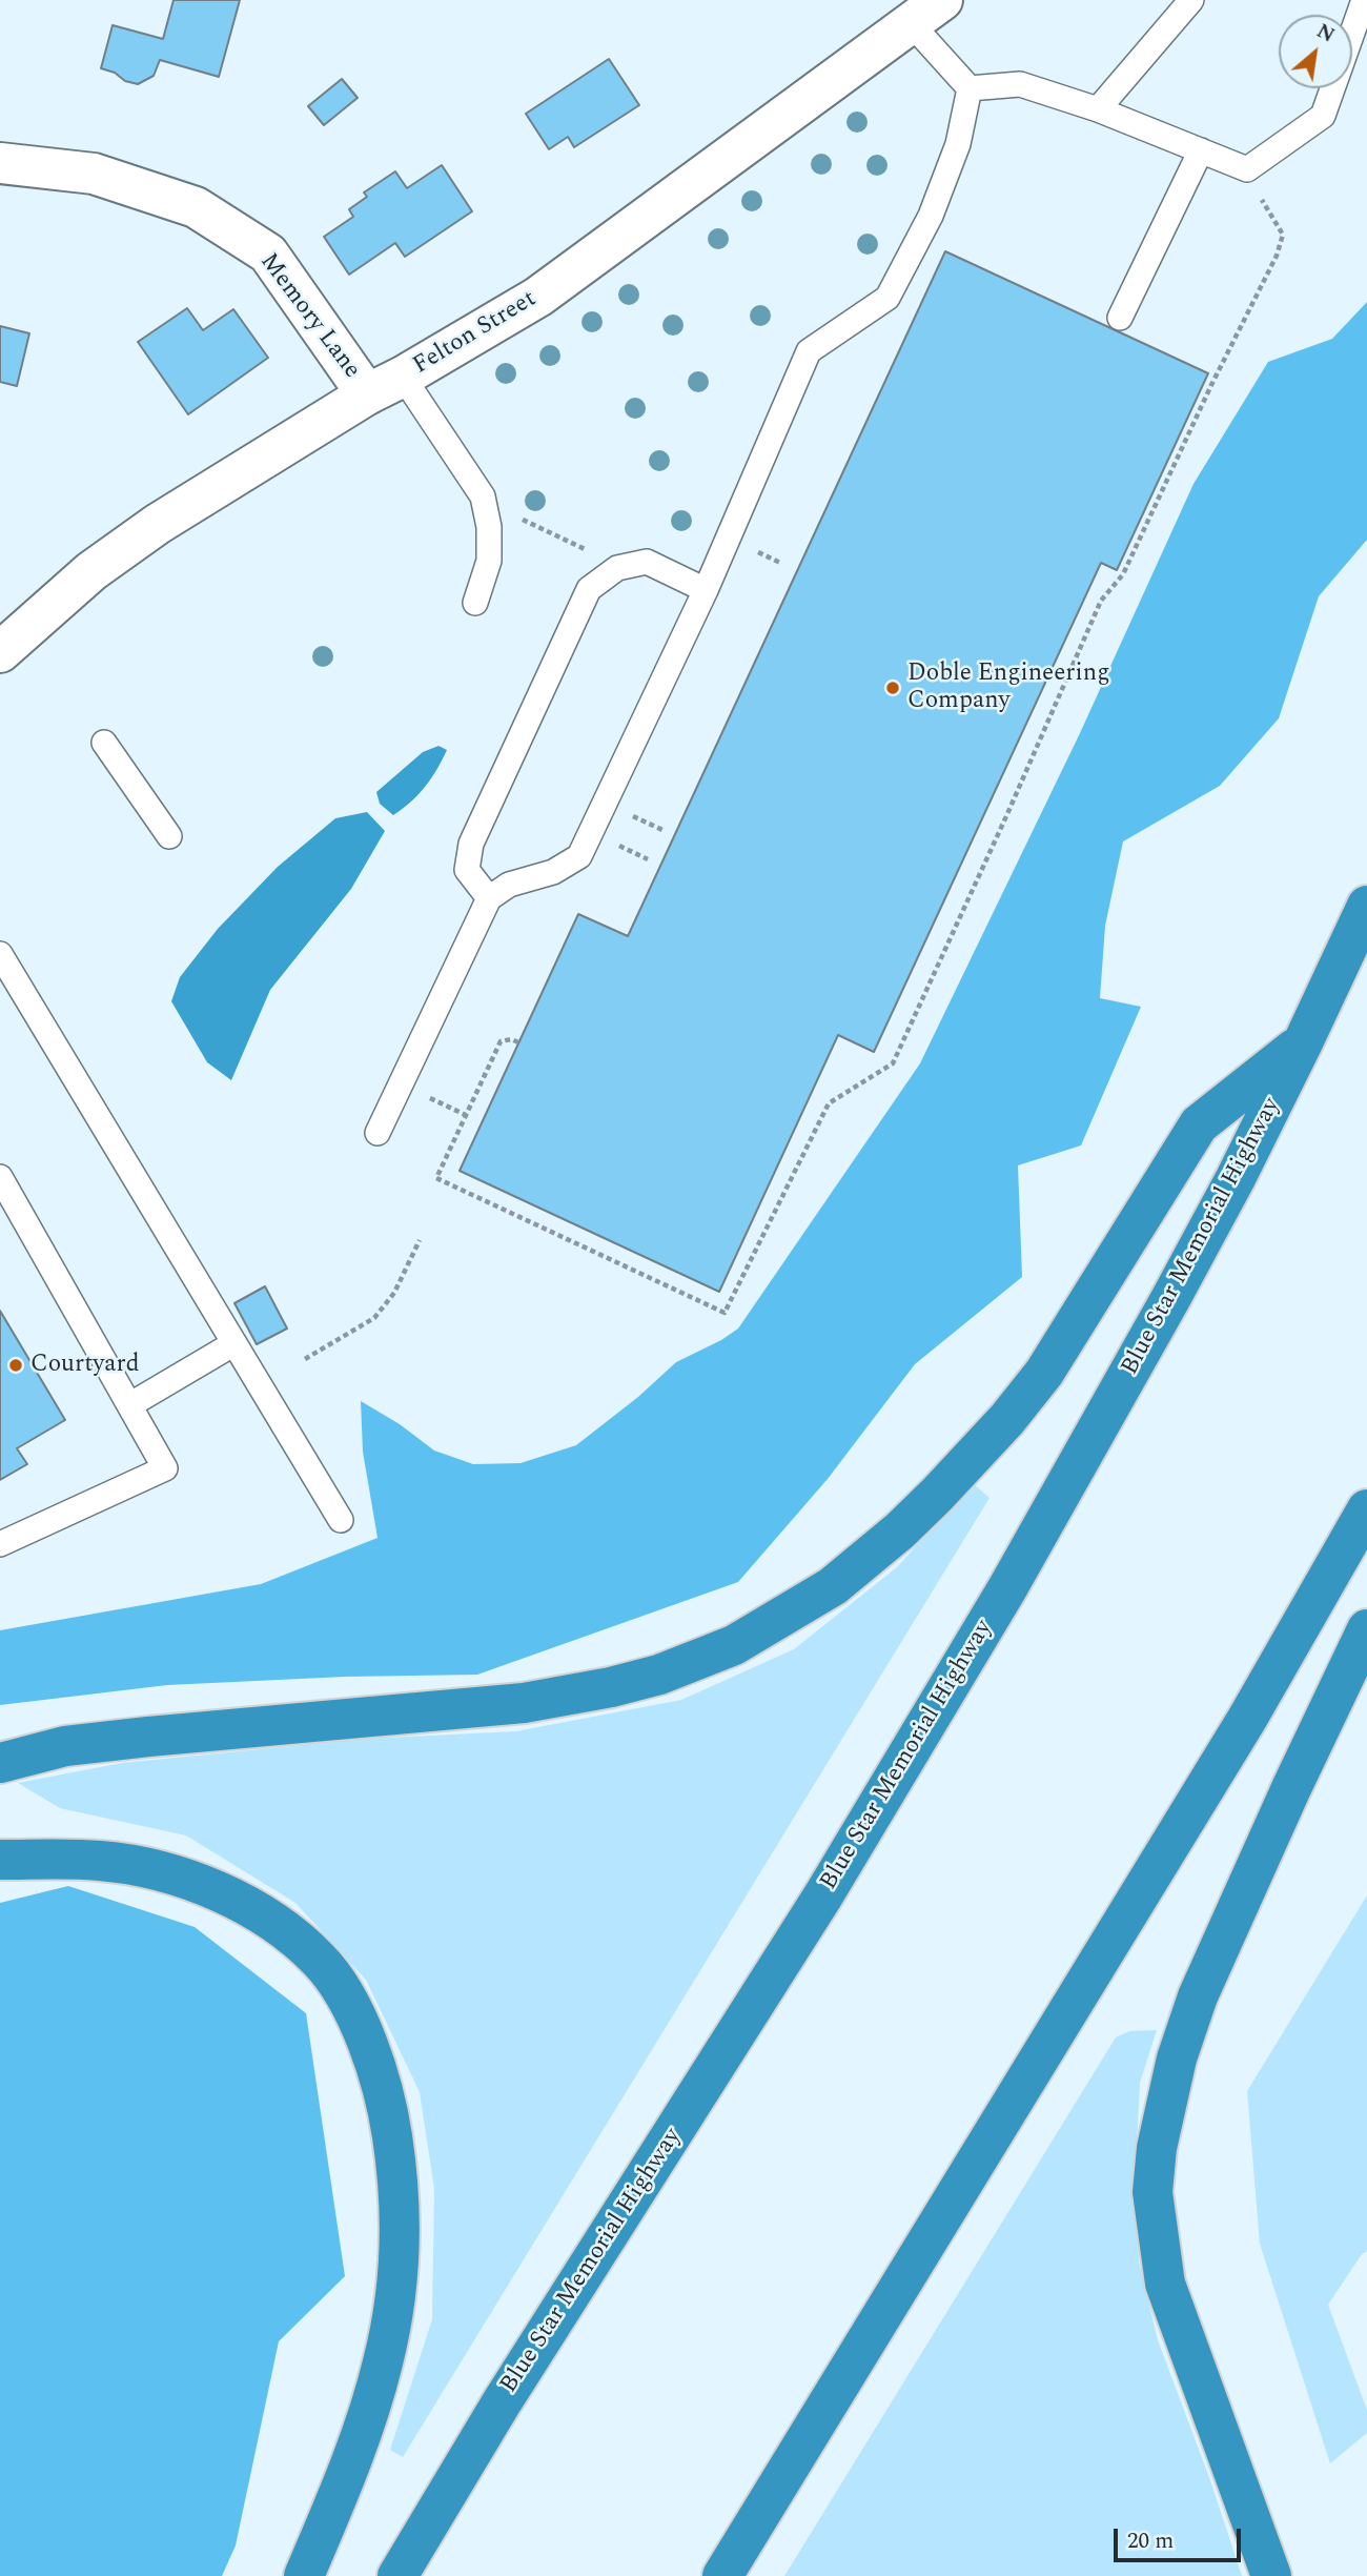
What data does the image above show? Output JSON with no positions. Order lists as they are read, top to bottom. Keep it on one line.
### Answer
{"streets":{"highway":["Blue Star Memorial Highway"],"street":["Memory Lane","Felton Street"]},"crossings":[["Memory Lane","Felton Street"]],"places":["Doble Engineering Company","Courtyard"],"scale_bar":"20 m","north":"top right"}
